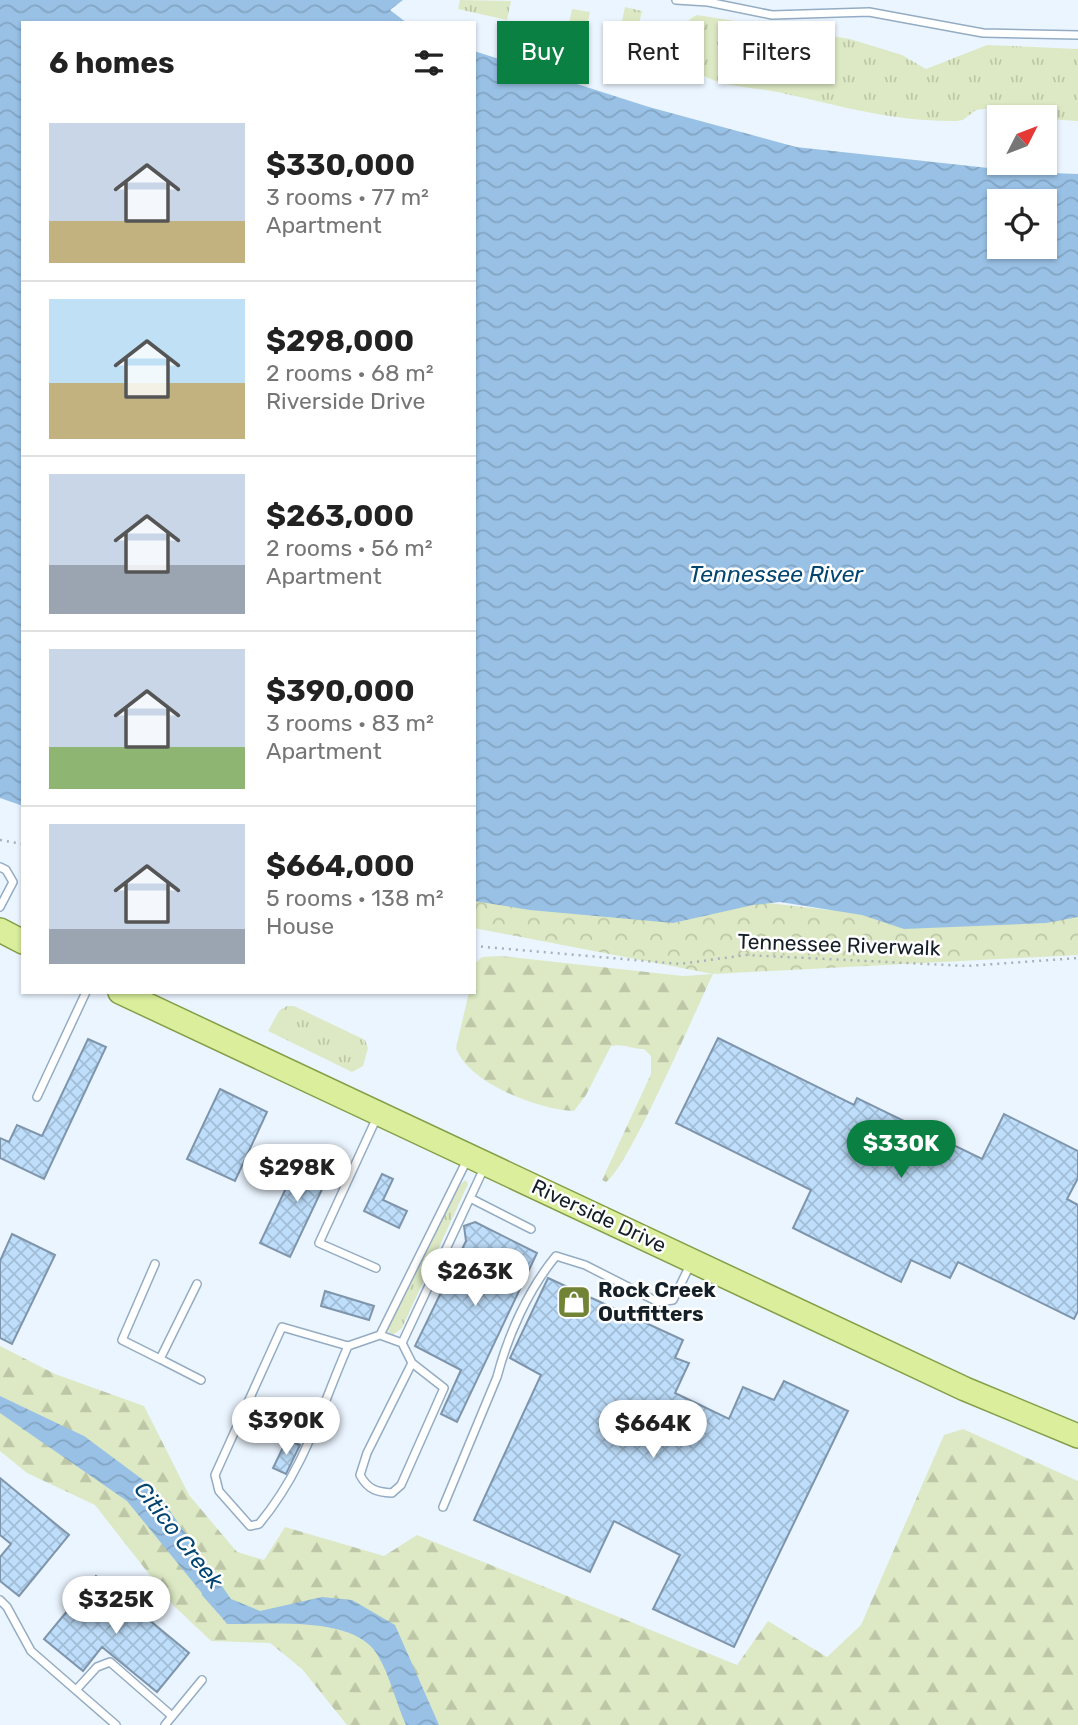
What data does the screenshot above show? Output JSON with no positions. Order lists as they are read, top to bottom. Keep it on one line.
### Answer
{"streets":{"main road":["Riverside Drive"],"path":["Tennessee Riverwalk"]},"water":["Tennessee River","Citico Creek"],"places":{"shop":["Rock Creek Outfitters"]},"north":"top right","page":{"chip":["Buy","Rent","Filters"],"heading":"6 homes","list":[{"name":"$330,000","note":"3 rooms · 77 m² · Apartment"},{"name":"$298,000","note":"2 rooms · 68 m² · Riverside Drive"},{"name":"$263,000","note":"2 rooms · 56 m² · Apartment"},{"name":"$390,000","note":"3 rooms · 83 m² · Apartment"},{"name":"$664,000","note":"5 rooms · 138 m² · House"}],"price":["$330K","$298K","$263K","$390K","$664K","$325K"]}}
